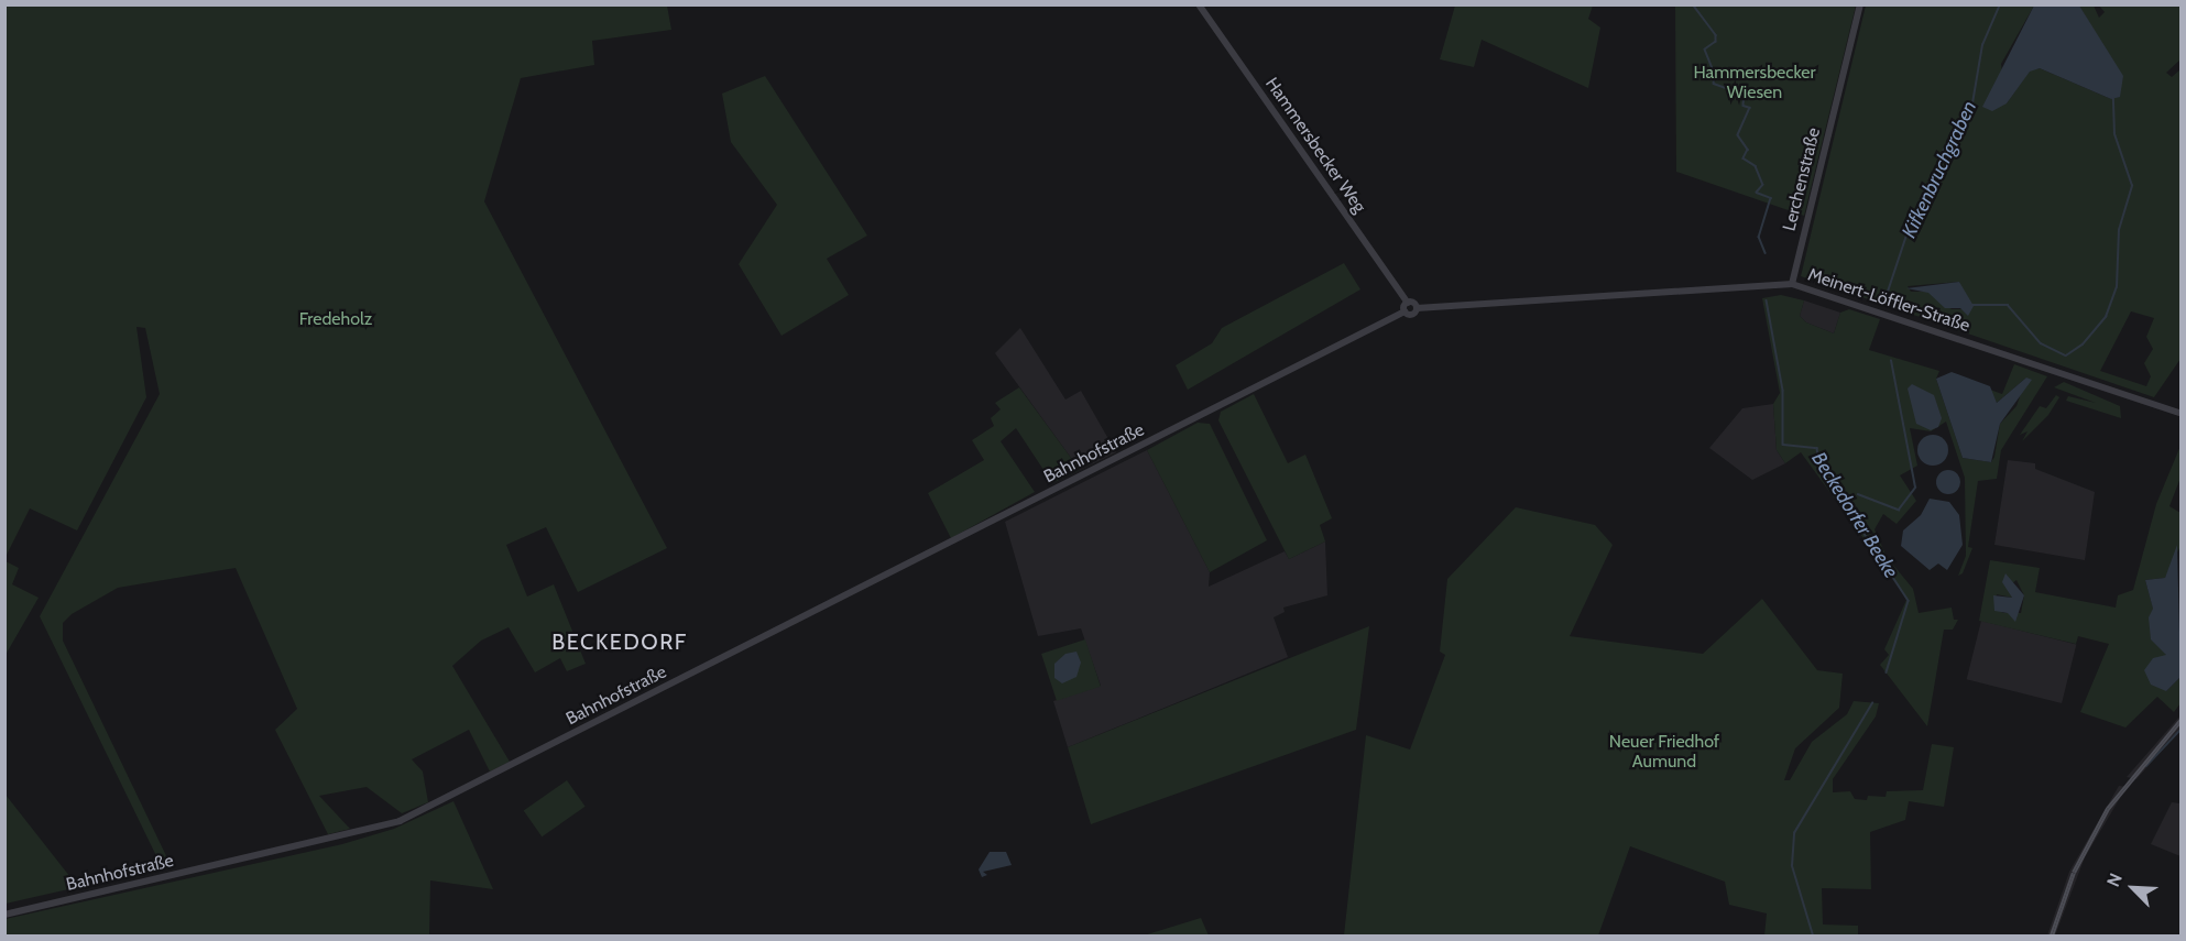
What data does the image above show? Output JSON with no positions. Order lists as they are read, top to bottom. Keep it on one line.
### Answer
{"streets":{"street":["Hammersbecker Weg","Lerchenstraße","Meinert-Löffler-Straße","Bahnhofstraße"]},"crossings":[["Lerchenstraße","Meinert-Löffler-Straße"],["Meinert-Löffler-Straße","Bahnhofstraße"]],"districts":["BECKEDORF"],"water":["Kifkenbruchgraben","Beckedorfer Beeke"],"parks":["Hammersbecker Wiesen","Fredeholz","Neuer Friedhof Aumund"],"north":"top left"}
